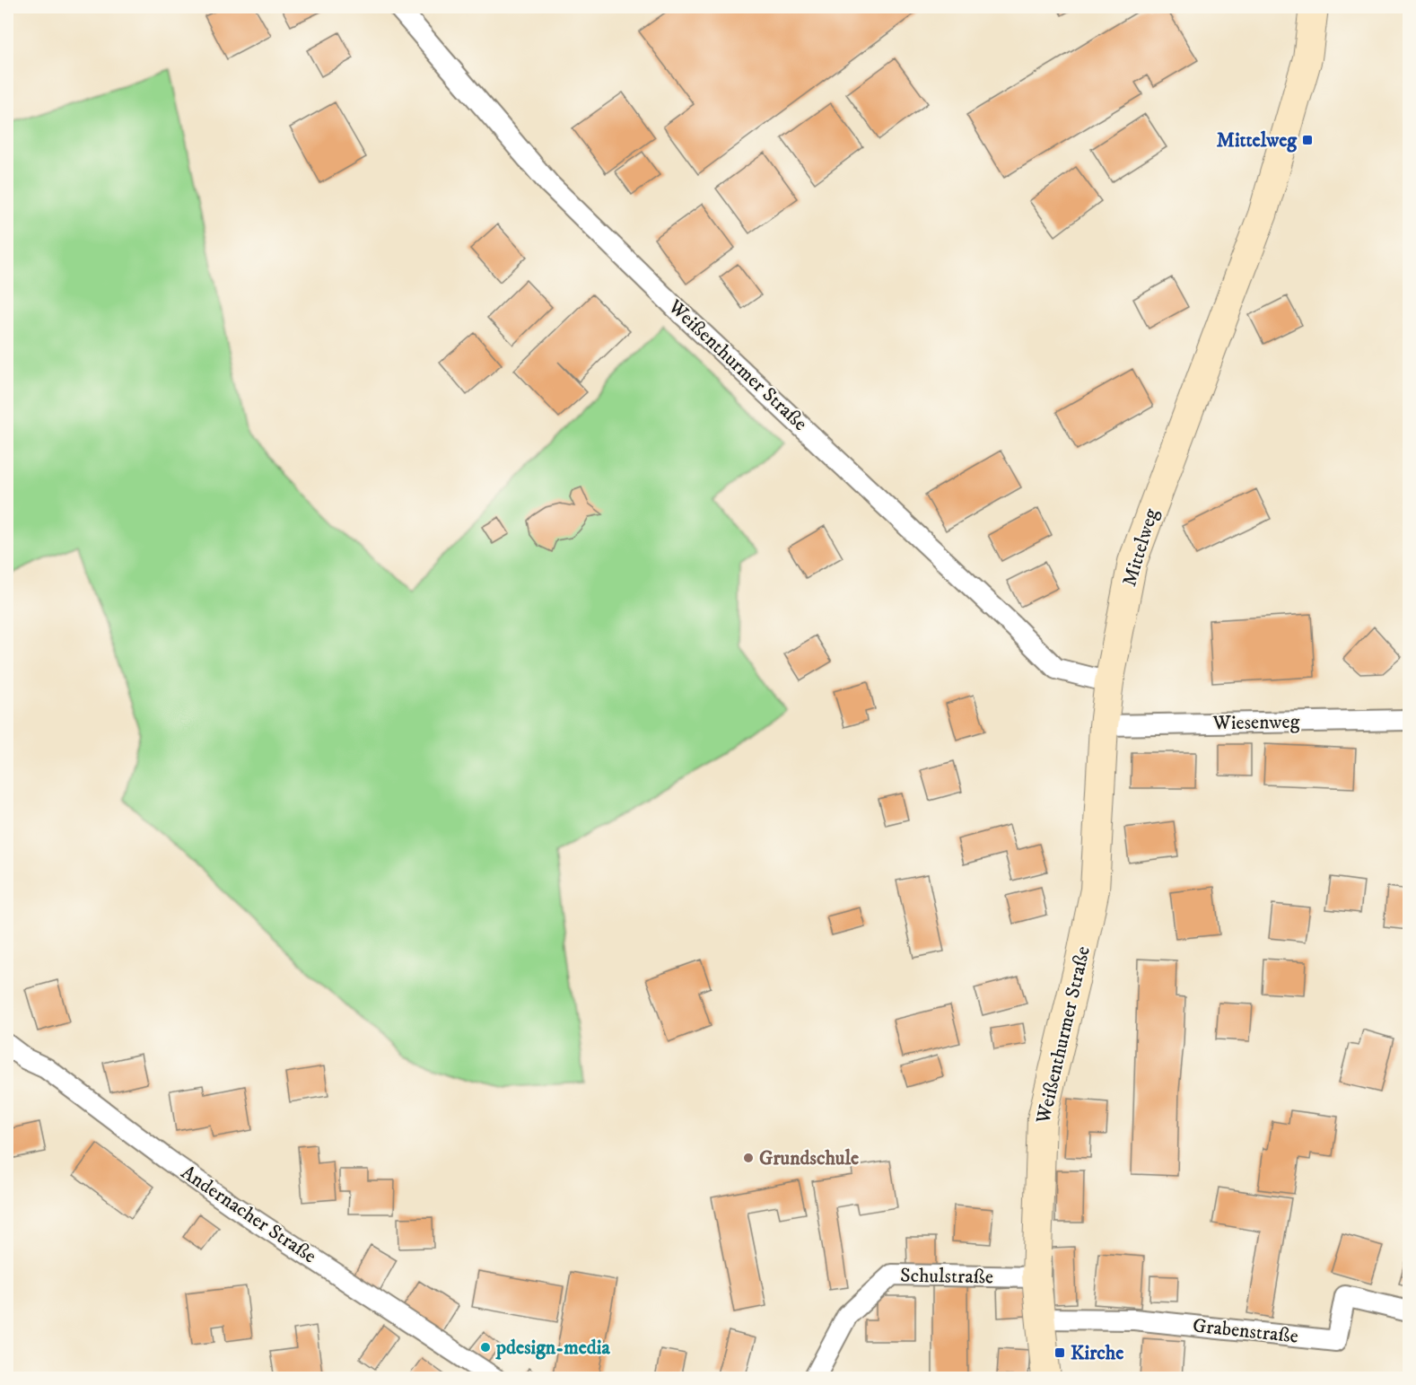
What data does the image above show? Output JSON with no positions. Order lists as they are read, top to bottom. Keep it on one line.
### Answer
{"streets":{"street":["Weißenthurmer Straße","Mittelweg","Wiesenweg","Andernacher Straße","Schulstraße","Grabenstraße"]},"crossings":[["Weißenthurmer Straße","Mittelweg"],["Weißenthurmer Straße","Wiesenweg"],["Weißenthurmer Straße","Schulstraße"],["Weißenthurmer Straße","Grabenstraße"],["Mittelweg","Wiesenweg"]],"places":{"transit":["Mittelweg","Kirche"],"other":["Grundschule","pdesign-media"]}}
